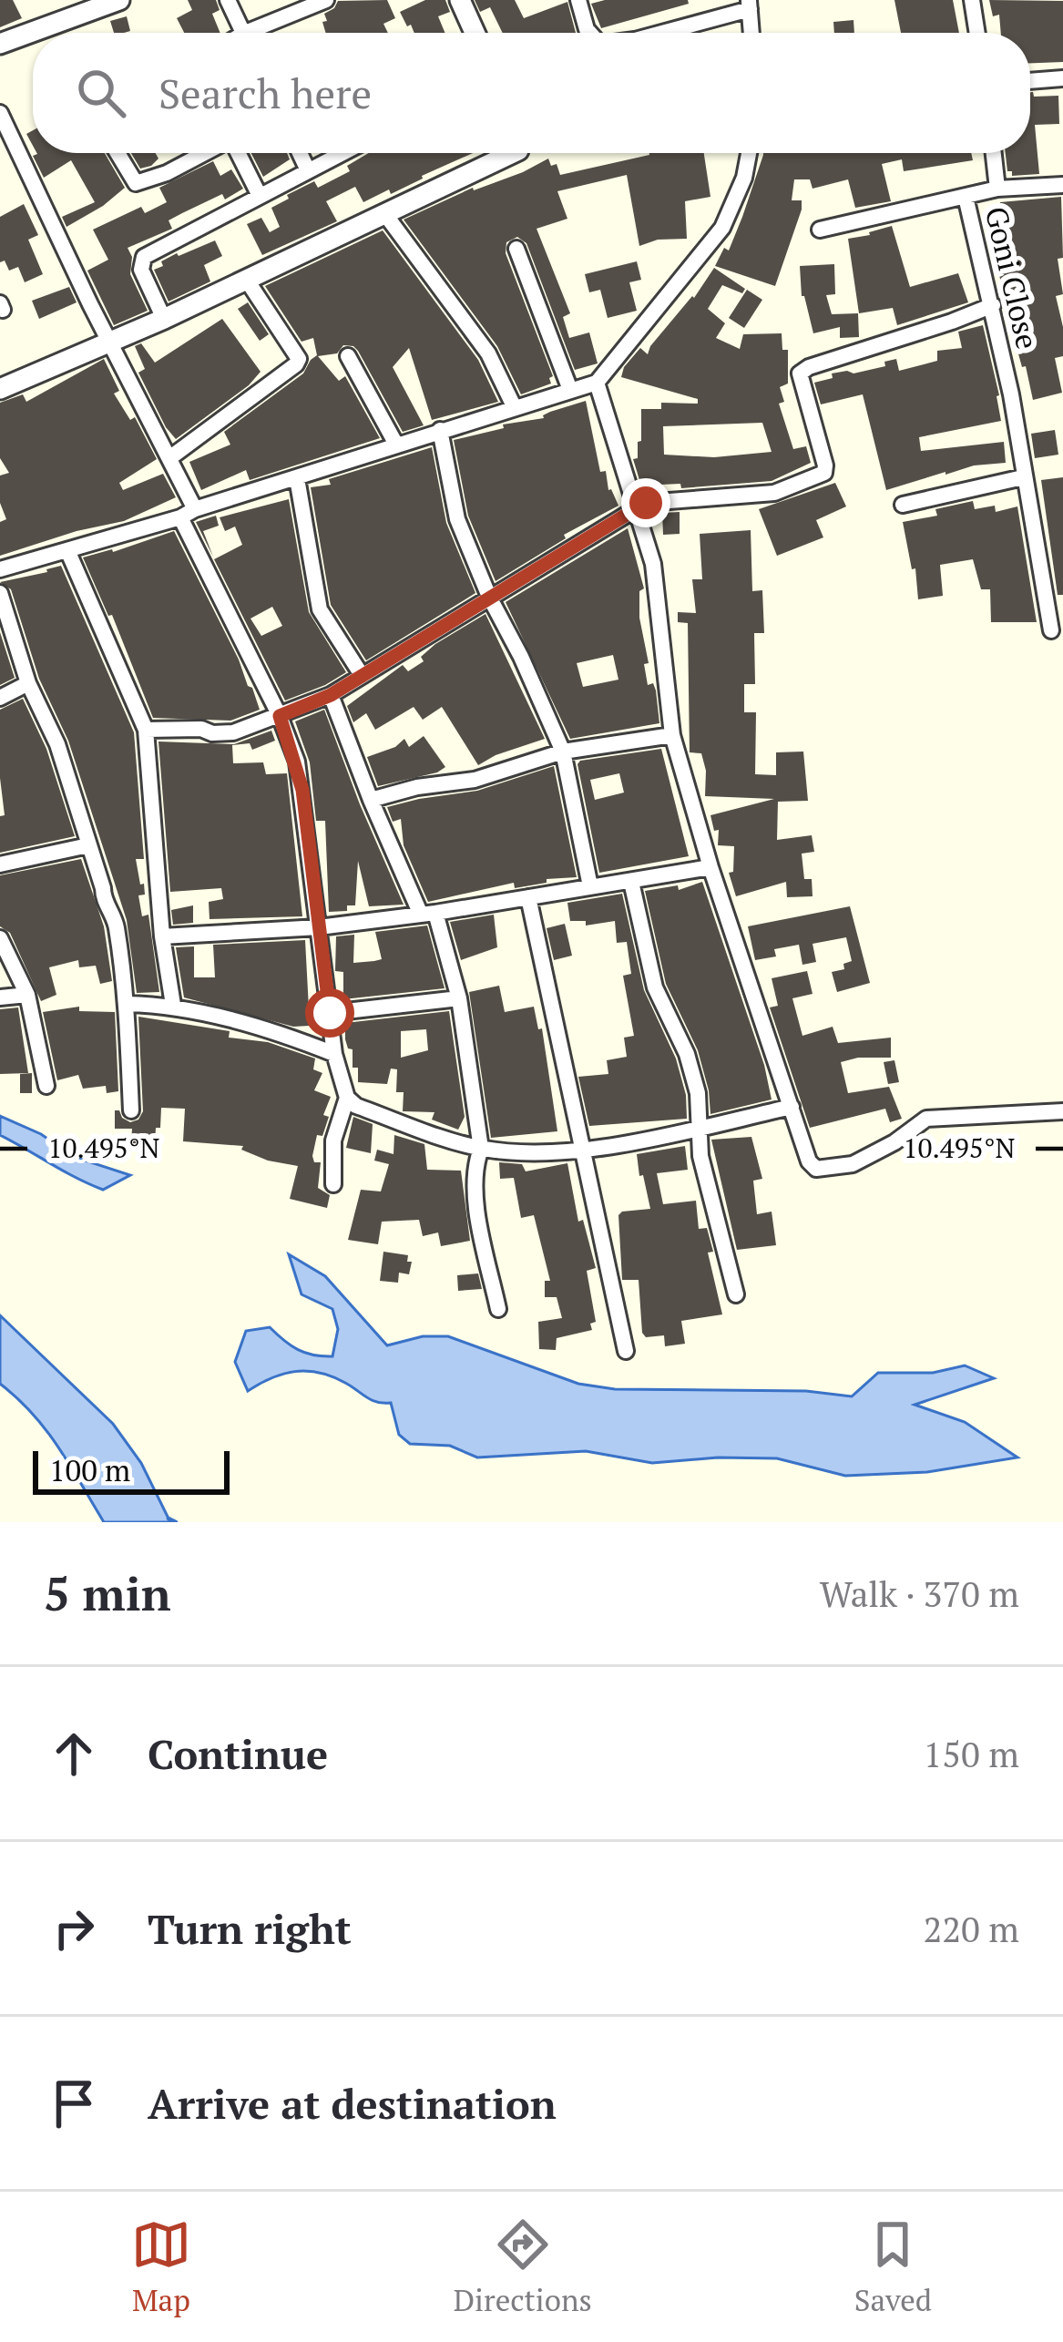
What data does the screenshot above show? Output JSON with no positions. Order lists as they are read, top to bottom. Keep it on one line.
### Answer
{"streets":{"street":["Goni Close"]},"scale_bar":"100 m","page":{"search":"Search here","scale":"100 m","heading":["5 min","Walk · 370 m"],"list":[["Continue","150 m"],["Turn right","220 m"],"Arrive at destination"],"nav":["Map","Directions","Saved"]},"coordinates":["10.495°N"]}
